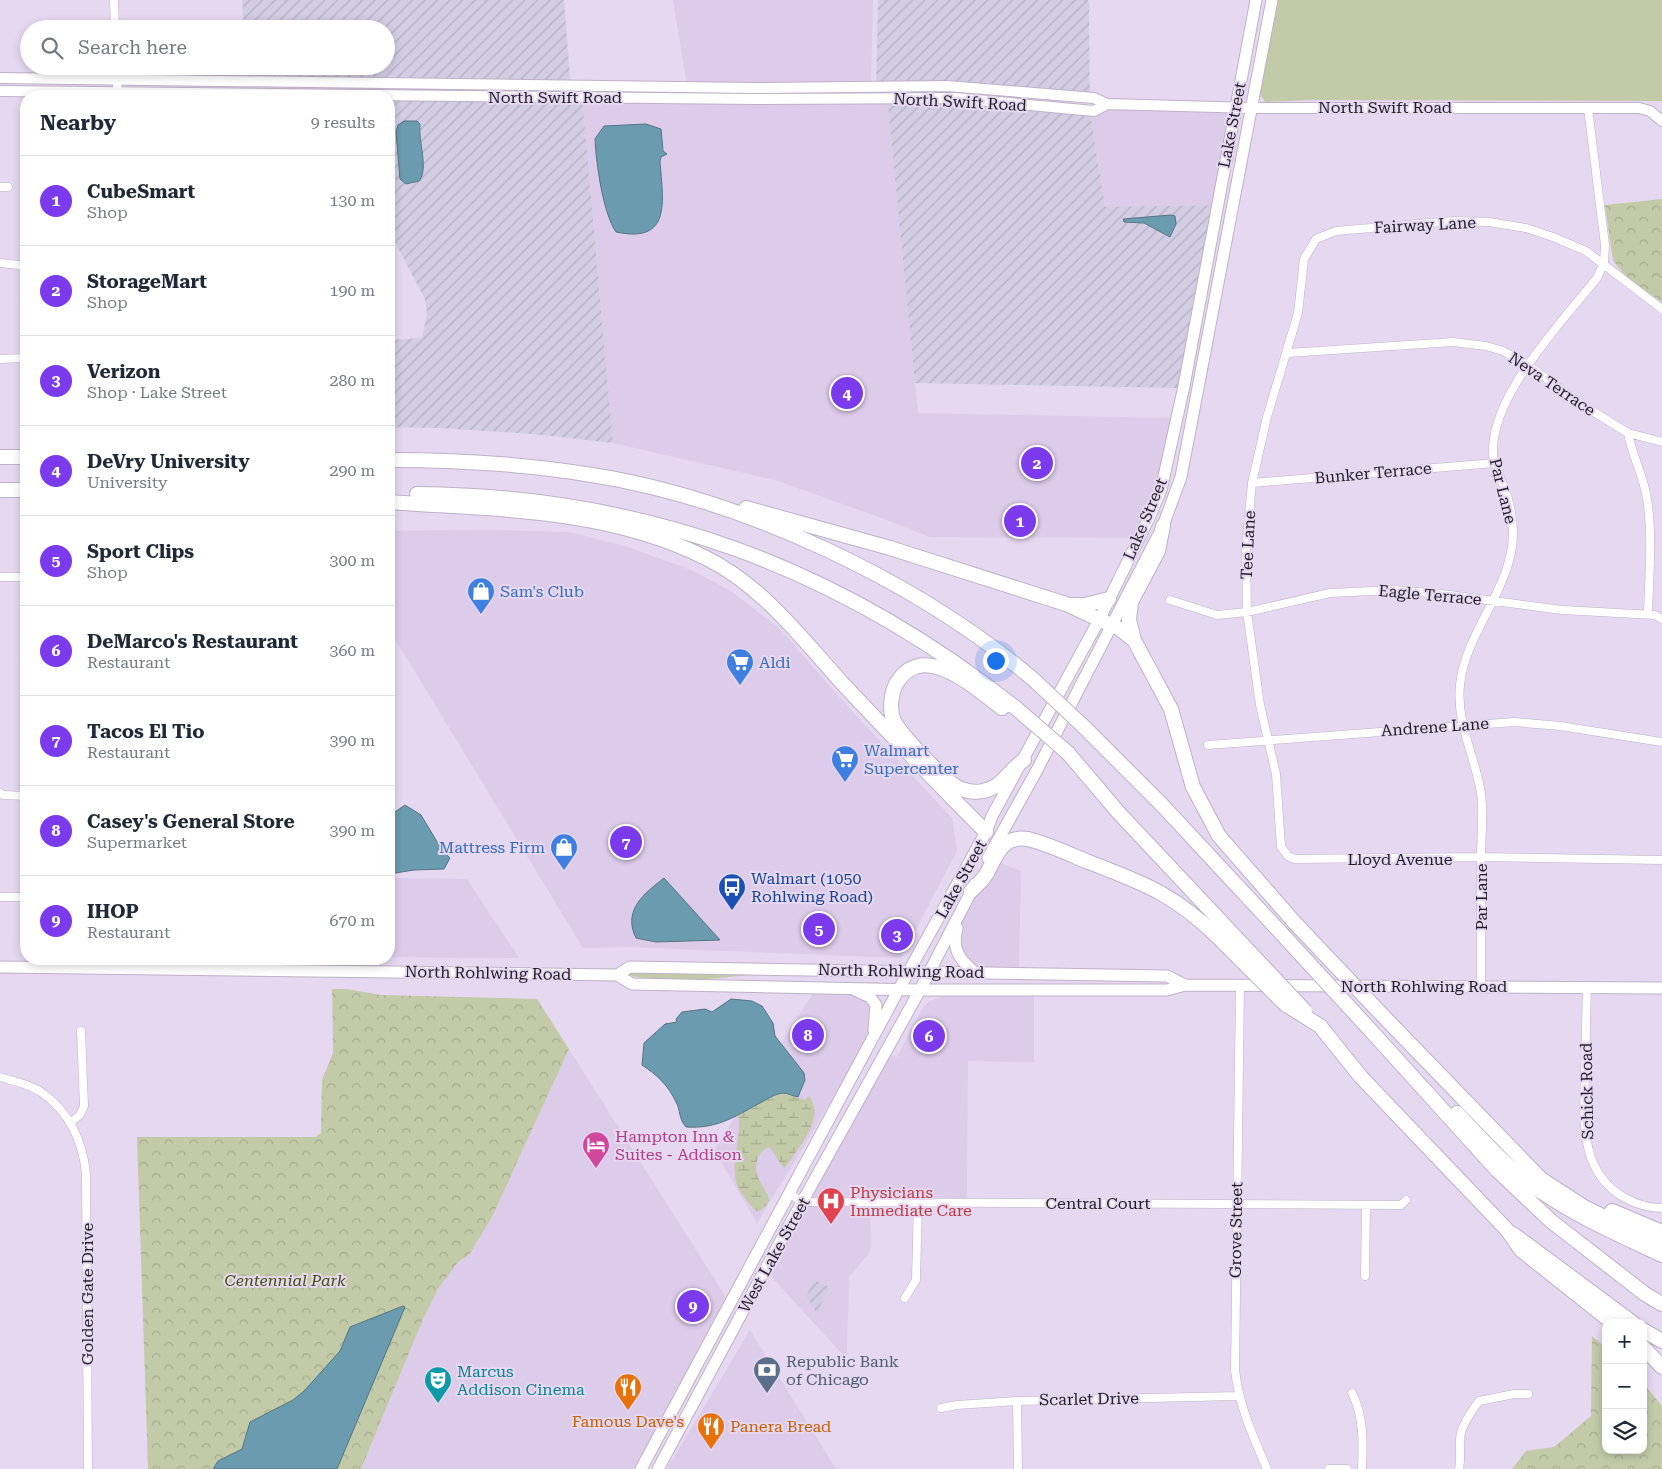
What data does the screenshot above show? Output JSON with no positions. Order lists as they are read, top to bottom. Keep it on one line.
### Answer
{"streets":{"main road":["Lake Street","North Rohlwing Road","West Lake Street"],"street":["North Swift Road","Fairway Lane","Neva Terrace","Bunker Terrace","Par Lane","Tee Lane","Eagle Terrace","Andrene Lane","Lloyd Avenue","Schick Road","Central Court","Grove Street","Golden Gate Drive","Scarlet Drive"]},"crossings":[["North Swift Road","Lake Street"],["North Swift Road","Par Lane"],["Lake Street","North Rohlwing Road"],["Lake Street","West Lake Street"],["Fairway Lane","Par Lane"],["Fairway Lane","Tee Lane"],["Neva Terrace","Par Lane"],["Neva Terrace","Tee Lane"],["Bunker Terrace","Par Lane"],["Bunker Terrace","Tee Lane"],["Par Lane","Eagle Terrace"],["Par Lane","Andrene Lane"],["Par Lane","Lloyd Avenue"],["Par Lane","North Rohlwing Road"],["Tee Lane","Eagle Terrace"],["Tee Lane","Andrene Lane"],["Tee Lane","Lloyd Avenue"],["North Rohlwing Road","Schick Road"],["North Rohlwing Road","Grove Street"],["North Rohlwing Road","West Lake Street"],["Central Court","Grove Street"],["Central Court","West Lake Street"],["Grove Street","Scarlet Drive"]],"parks":["Centennial Park"],"places":{"shop":["Sam's Club","Mattress Firm"],"supermarket":["Aldi","Walmart Supercenter"],"bus stop":["Walmart (1050 Rohlwing Road)"],"hotel":["Hampton Inn & Suites - Addison"],"hospital":["Physicians Immediate Care"],"bank":["Republic Bank of Chicago"],"theatre":["Marcus Addison Cinema"],"restaurant":["Famous Dave's","Panera Bread"]},"page":{"search":"Search here","heading":["Nearby","9 results"],"list":[{"mark":"1","name":"CubeSmart","note":"Shop","value":"130 m"},{"mark":"2","name":"StorageMart","note":"Shop","value":"190 m"},{"mark":"3","name":"Verizon","note":"Shop · Lake Street","value":"280 m"},{"mark":"4","name":"DeVry University","note":"University","value":"290 m"},{"mark":"5","name":"Sport Clips","note":"Shop","value":"300 m"},{"mark":"6","name":"DeMarco's Restaurant","note":"Restaurant","value":"360 m"},{"mark":"7","name":"Tacos El Tio","note":"Restaurant","value":"390 m"},{"mark":"8","name":"Casey's General Store","note":"Supermarket","value":"390 m"},{"mark":"9","name":"IHOP","note":"Restaurant","value":"670 m"}],"pins":["4","2","1","7","5","3","8","6","9"],"map_buttons":["+","−"]}}
